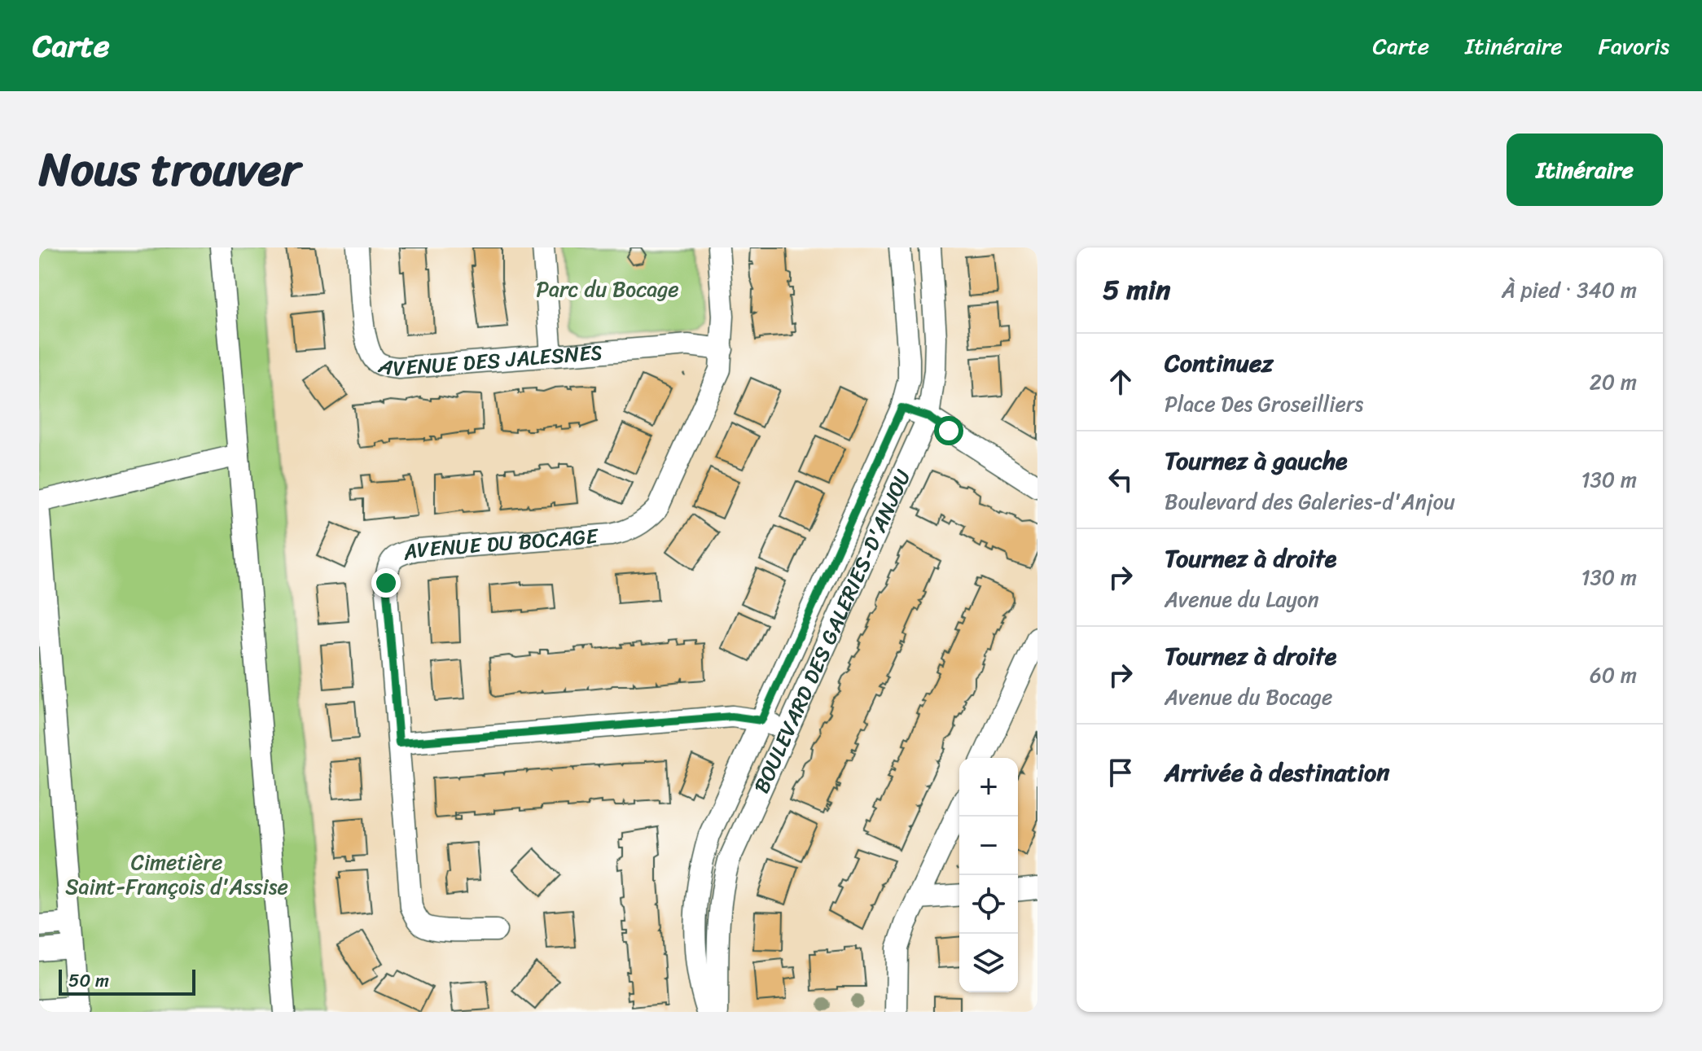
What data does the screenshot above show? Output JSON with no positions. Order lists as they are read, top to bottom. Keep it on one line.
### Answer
{"streets":{"street":["AVENUE DES JALESNES","AVENUE DU BOCAGE","BOULEVARD DES GALERIES-D'ANJOU"]},"crossings":[["AVENUE DES JALESNES","AVENUE DU BOCAGE"]],"parks":["Parc du Bocage","Cimetière Saint-François d'Assise"],"scale_bar":"50 m","page":{"header":"Carte","nav":["Carte","Itinéraire","Favoris"],"title":"Nous trouver","buttons":"Itinéraire","heading":["5 min","À pied · 340 m"],"list":[["Continuez","Place Des Groseilliers","20 m"],["Tournez à gauche","Boulevard des Galeries-d'Anjou","130 m"],["Tournez à droite","Avenue du Layon","130 m"],["Tournez à droite","Avenue du Bocage","60 m"],"Arrivée à destination"],"map_buttons":["+","−"],"scale":"50 m"}}
